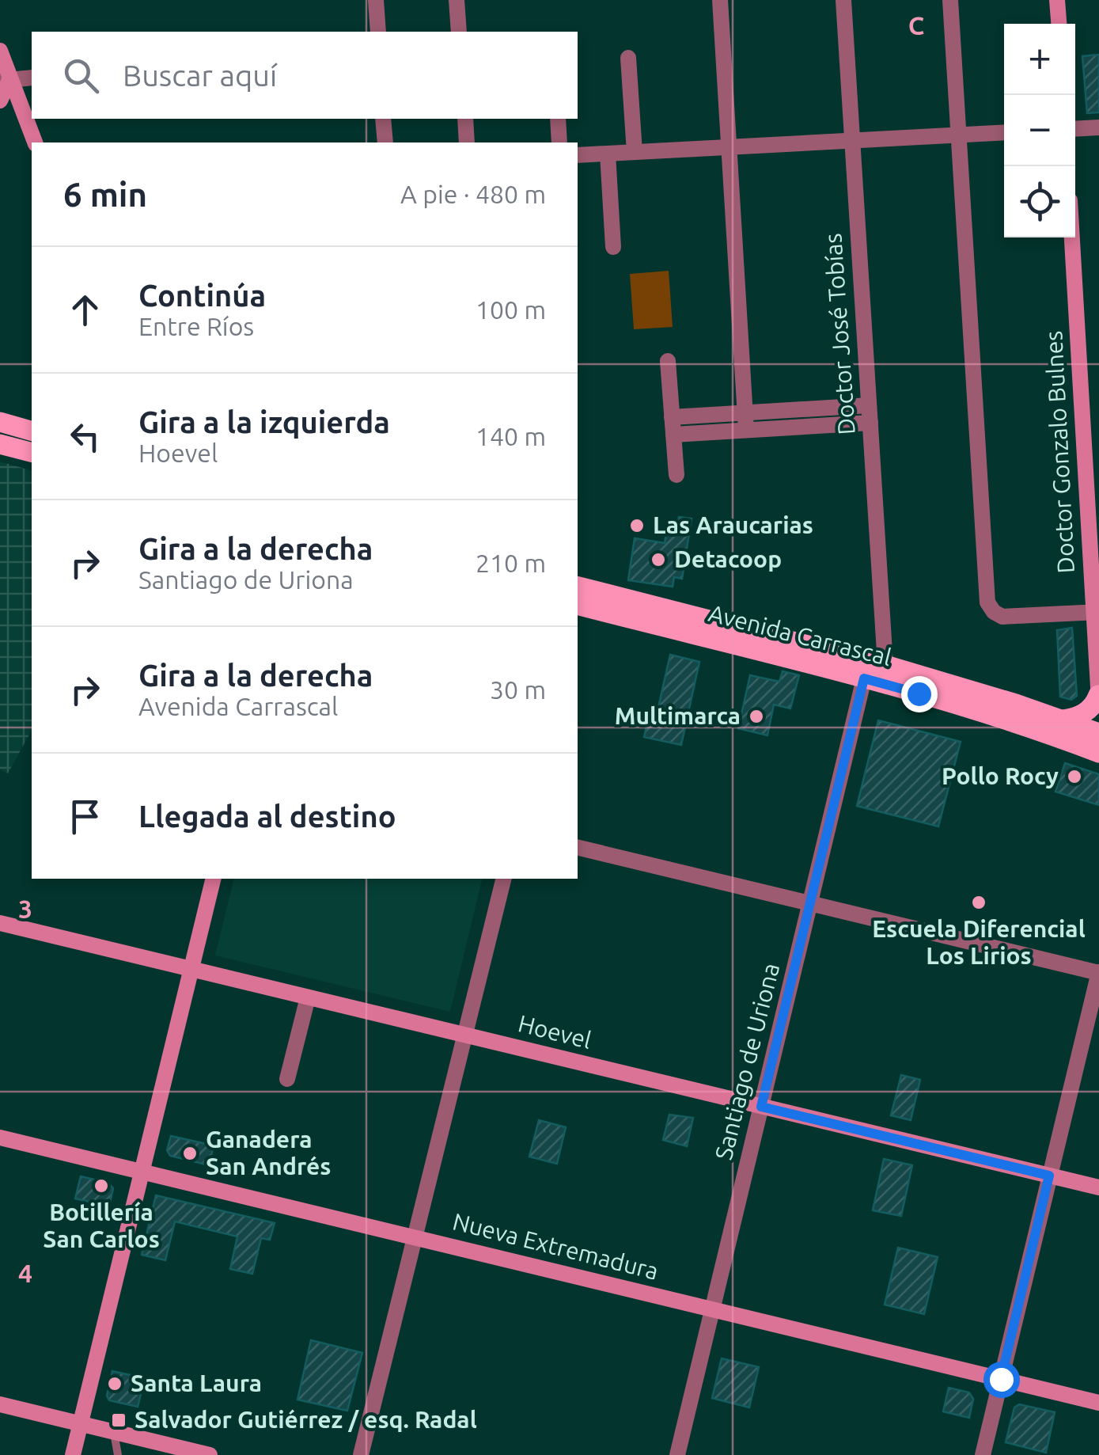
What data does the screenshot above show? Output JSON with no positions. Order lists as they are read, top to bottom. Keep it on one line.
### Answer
{"streets":{"main road":["Avenida Carrascal"],"street":["Doctor José Tobías","Doctor Gonzalo Bulnes","Hoevel","Santiago de Uriona","Nueva Extremadura"]},"crossings":[["Doctor José Tobías","Avenida Carrascal"],["Avenida Carrascal","Santiago de Uriona"],["Hoevel","Santiago de Uriona"],["Santiago de Uriona","Nueva Extremadura"]],"places":{"other":["Las Araucarias","Detacoop","Multimarca","Pollo Rocy","Escuela Diferencial Los Lirios","Ganadera San Andrés","Botillería San Carlos","Santa Laura"],"transit":["Salvador Gutiérrez / esq. Radal"]},"page":{"map_buttons":["+","−"],"search":"Buscar aquí","heading":["6 min","A pie · 480 m"],"list":[["Continúa","Entre Ríos","100 m"],["Gira a la izquierda","Hoevel","140 m"],["Gira a la derecha","Santiago de Uriona","210 m"],["Gira a la derecha","Avenida Carrascal","30 m"],"Llegada al destino"]},"grid":{"columns":["C"],"rows":["3","4"]}}
